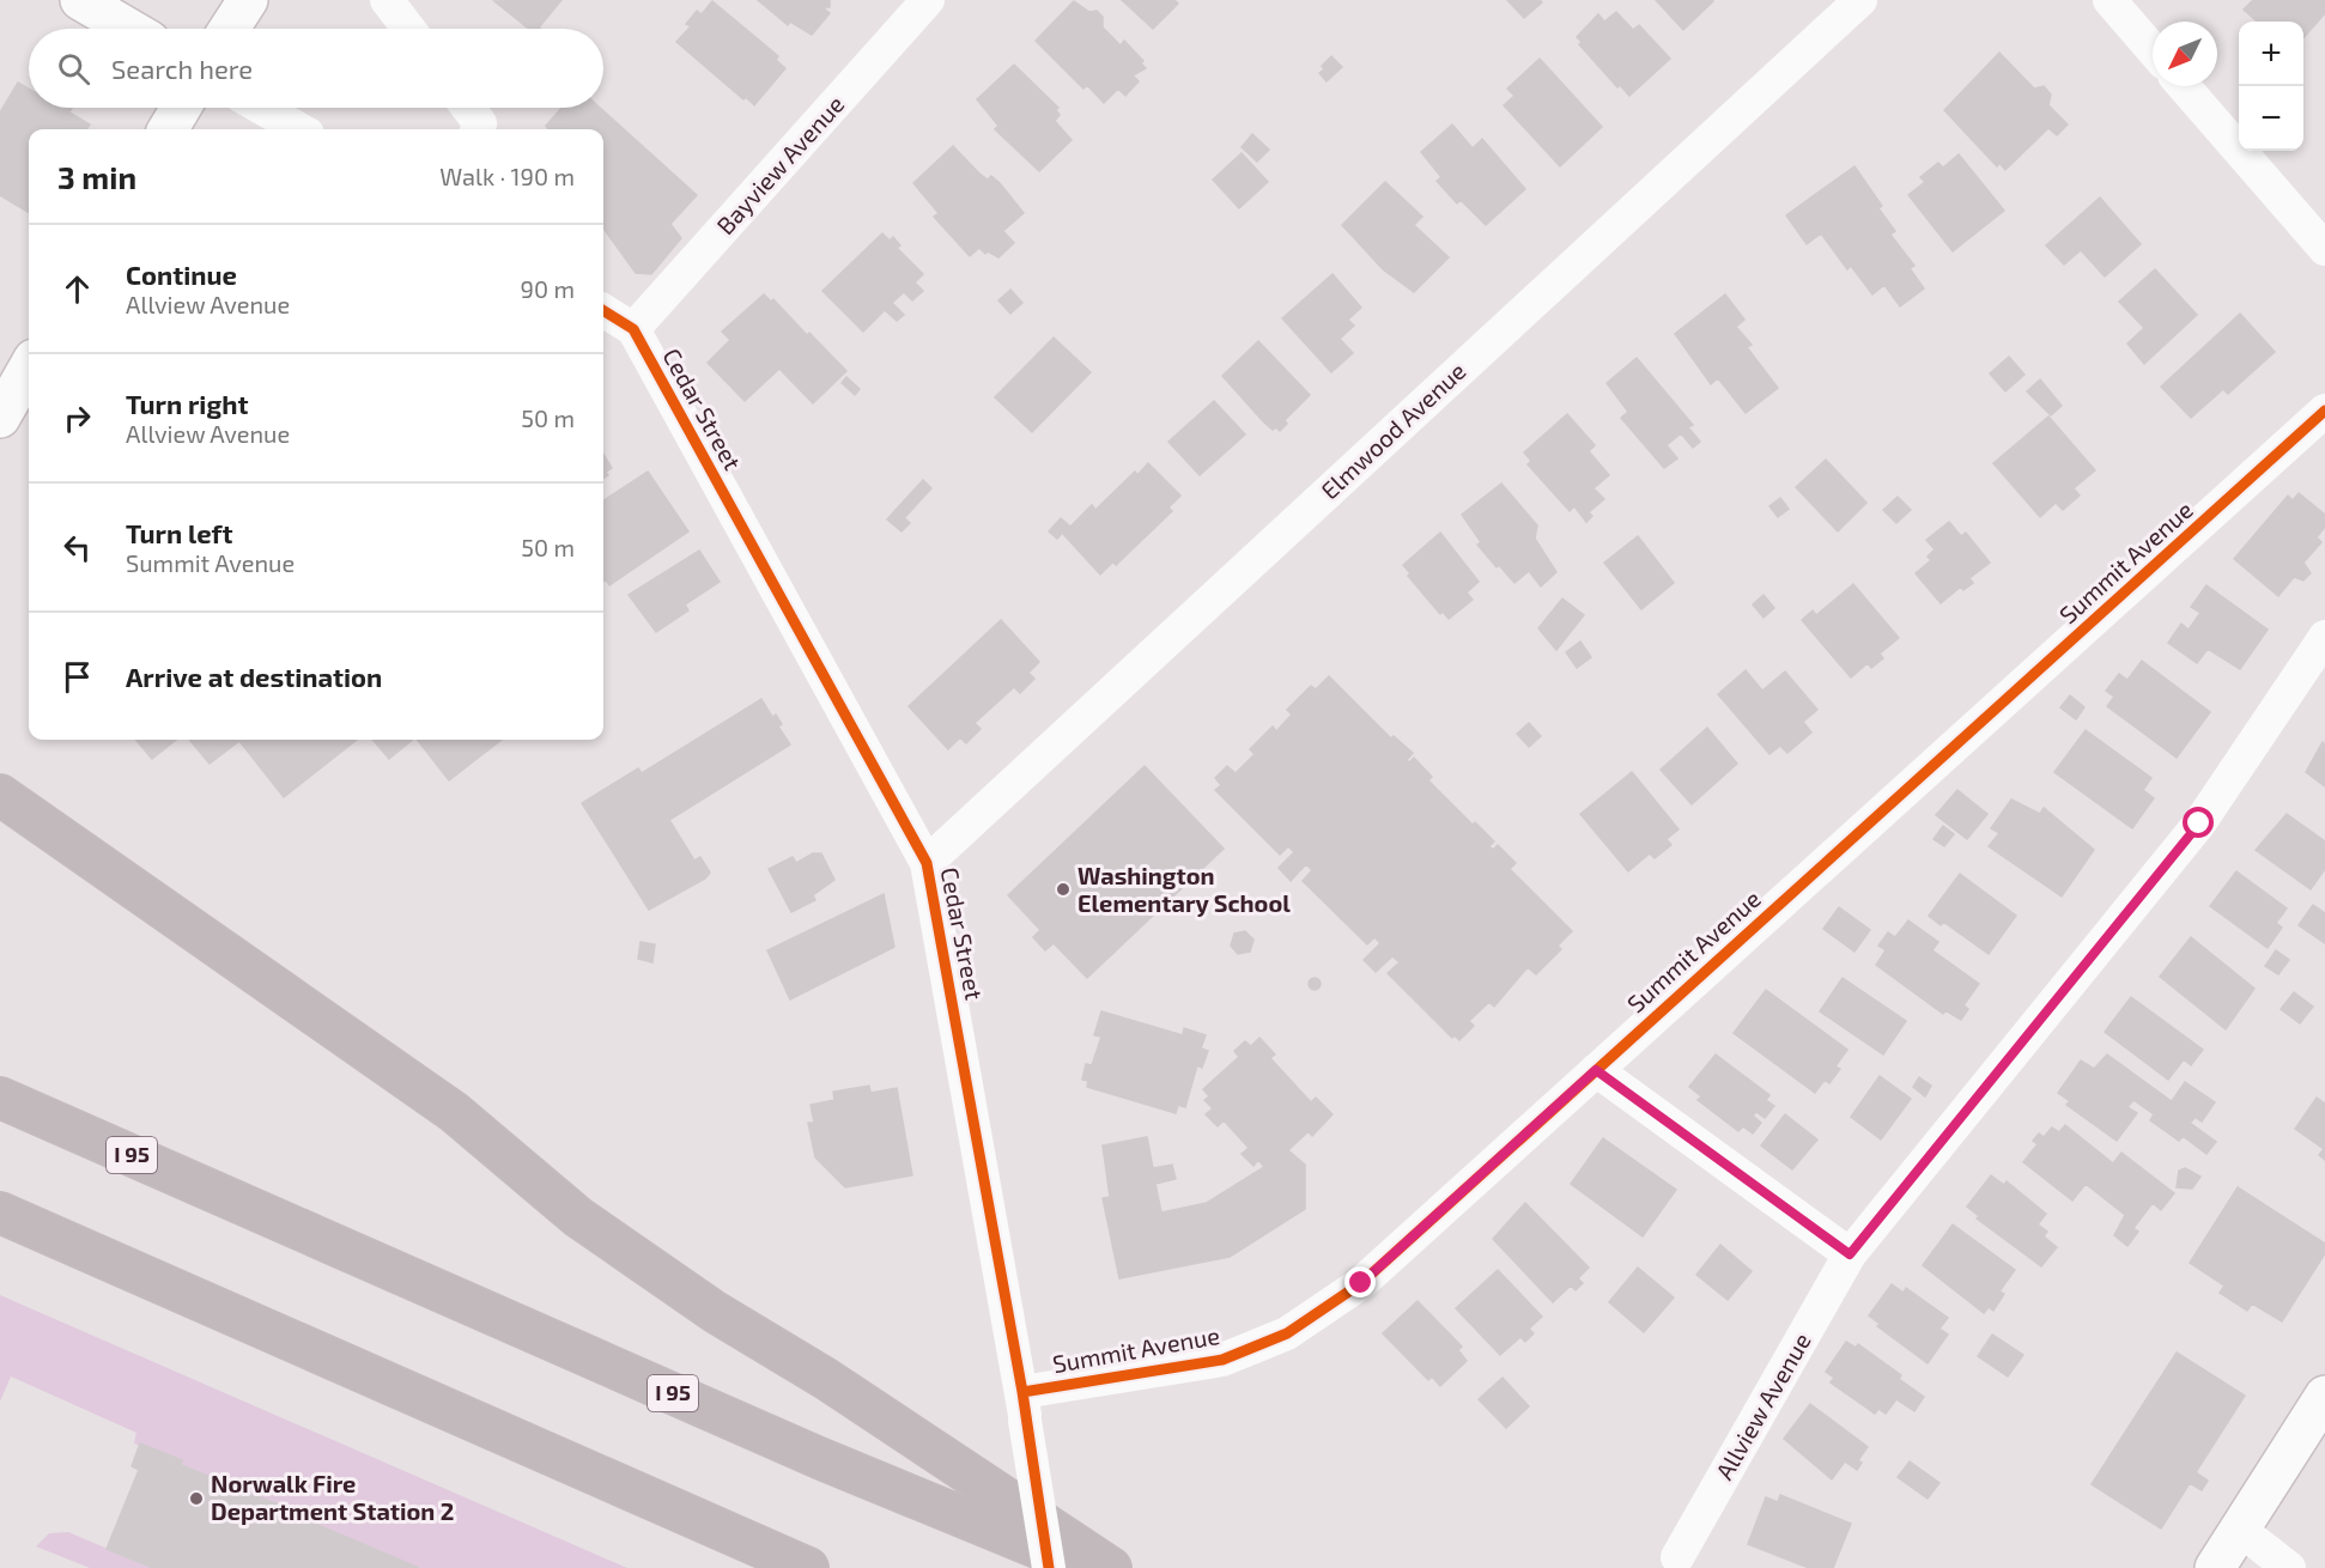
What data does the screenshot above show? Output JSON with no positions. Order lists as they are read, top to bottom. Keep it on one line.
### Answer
{"streets":{"highway":["I 95"],"street":["Bayview Avenue","Cedar Street","Elmwood Avenue","Summit Avenue","Allview Avenue"]},"crossings":[["Bayview Avenue","Cedar Street"],["Cedar Street","Elmwood Avenue"],["Cedar Street","Summit Avenue"]],"places":["Washington Elementary School","Norwalk Fire Department Station 2"],"north":"bottom left","page":{"map_buttons":["+","−"],"search":"Search here","heading":["3 min","Walk · 190 m"],"list":[["Continue","Allview Avenue","90 m"],["Turn right","Allview Avenue","50 m"],["Turn left","Summit Avenue","50 m"],"Arrive at destination"]}}
